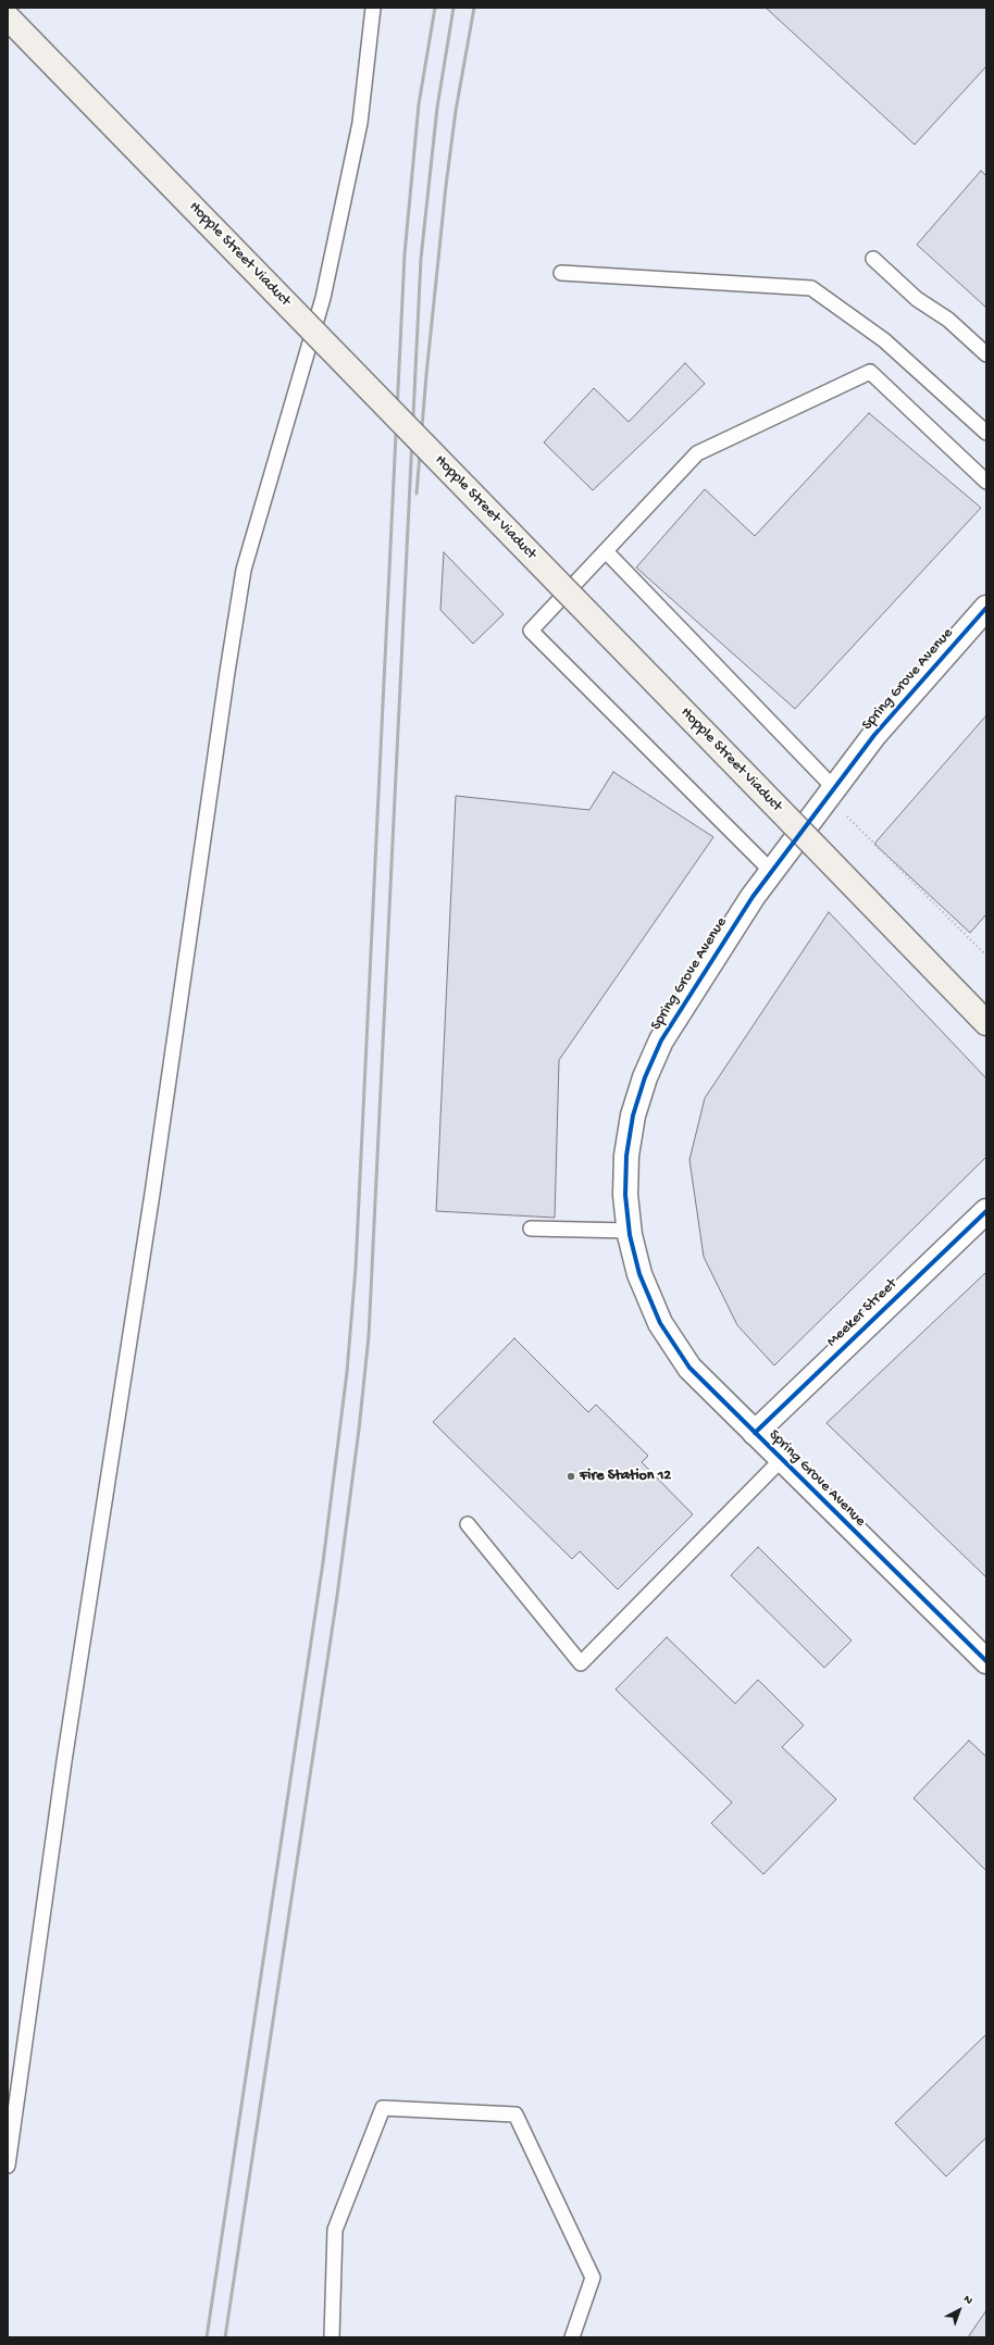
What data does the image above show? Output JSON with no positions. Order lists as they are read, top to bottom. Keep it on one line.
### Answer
{"streets":{"main road":["Hopple Street Viaduct","Spring Grove Avenue","Meeker Street"]},"crossings":[["Spring Grove Avenue","Meeker Street"]],"places":["Fire Station 12"],"north":"top right"}
